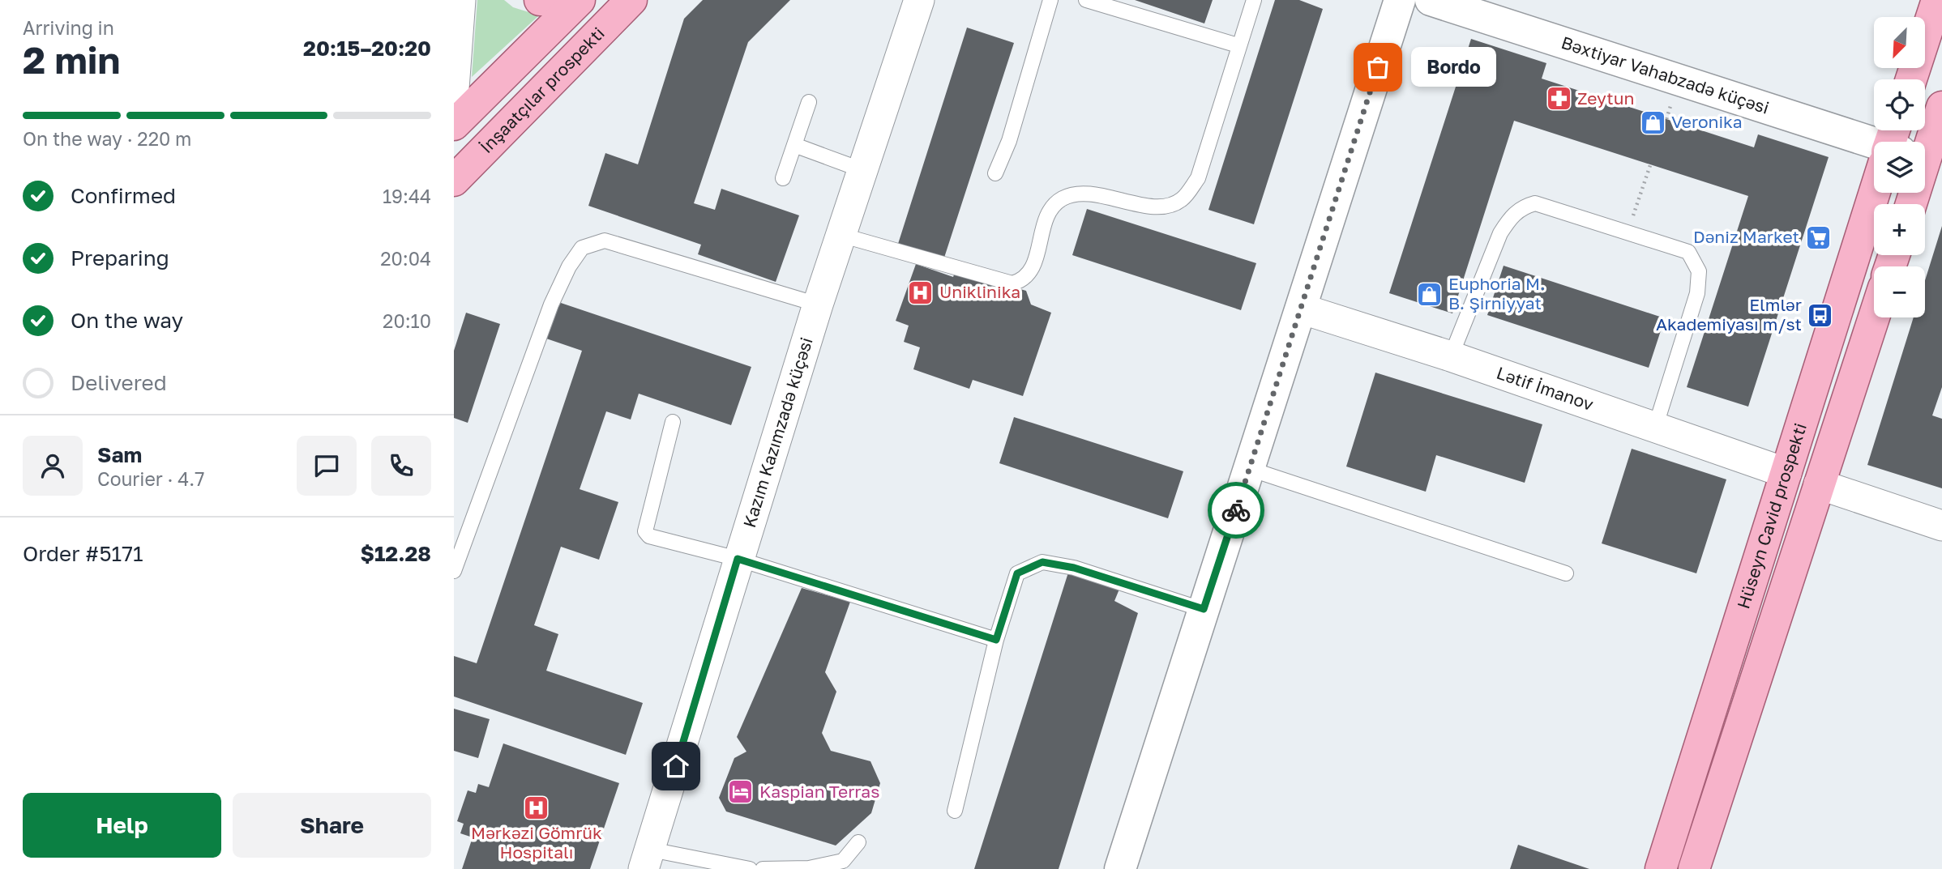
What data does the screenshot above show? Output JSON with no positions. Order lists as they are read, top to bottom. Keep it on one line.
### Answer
{"streets":{"main road":["İnşaatçılar prospekti","Hüseyn Cavid prospekti"],"street":["Bəxtiyar Vahabzadə küçəsi","Lətif İmanov","Kazım Kazımzadə küçəsi"]},"crossings":[["Lətif İmanov","Hüseyn Cavid prospekti"]],"places":{"other":["Bordo"],"pharmacy":["Zeytun"],"shop":["Veronika","Euphoria M. B. Şirniyyat"],"supermarket":["Dəniz Market"],"hospital":["Uniklinika","Mərkəzi Gömrük Hospitalı"],"bus stop":["Elmlər Akademiyası m/st"],"hotel":["Kaspian Terras"]},"north":"bottom left","page":{"heading":["2 min","Arriving in","20:15–20:20"],"panel":["Sam","Courier · 4.7","Order #5171","$12.28"],"map_buttons":["+","−"],"bubble":"Bordo","bar":"On the way · 220 m","list":[["Confirmed","19:44"],["Preparing","20:04"],["On the way","20:10"],"Delivered"],"buttons":["Help","Share"]}}
